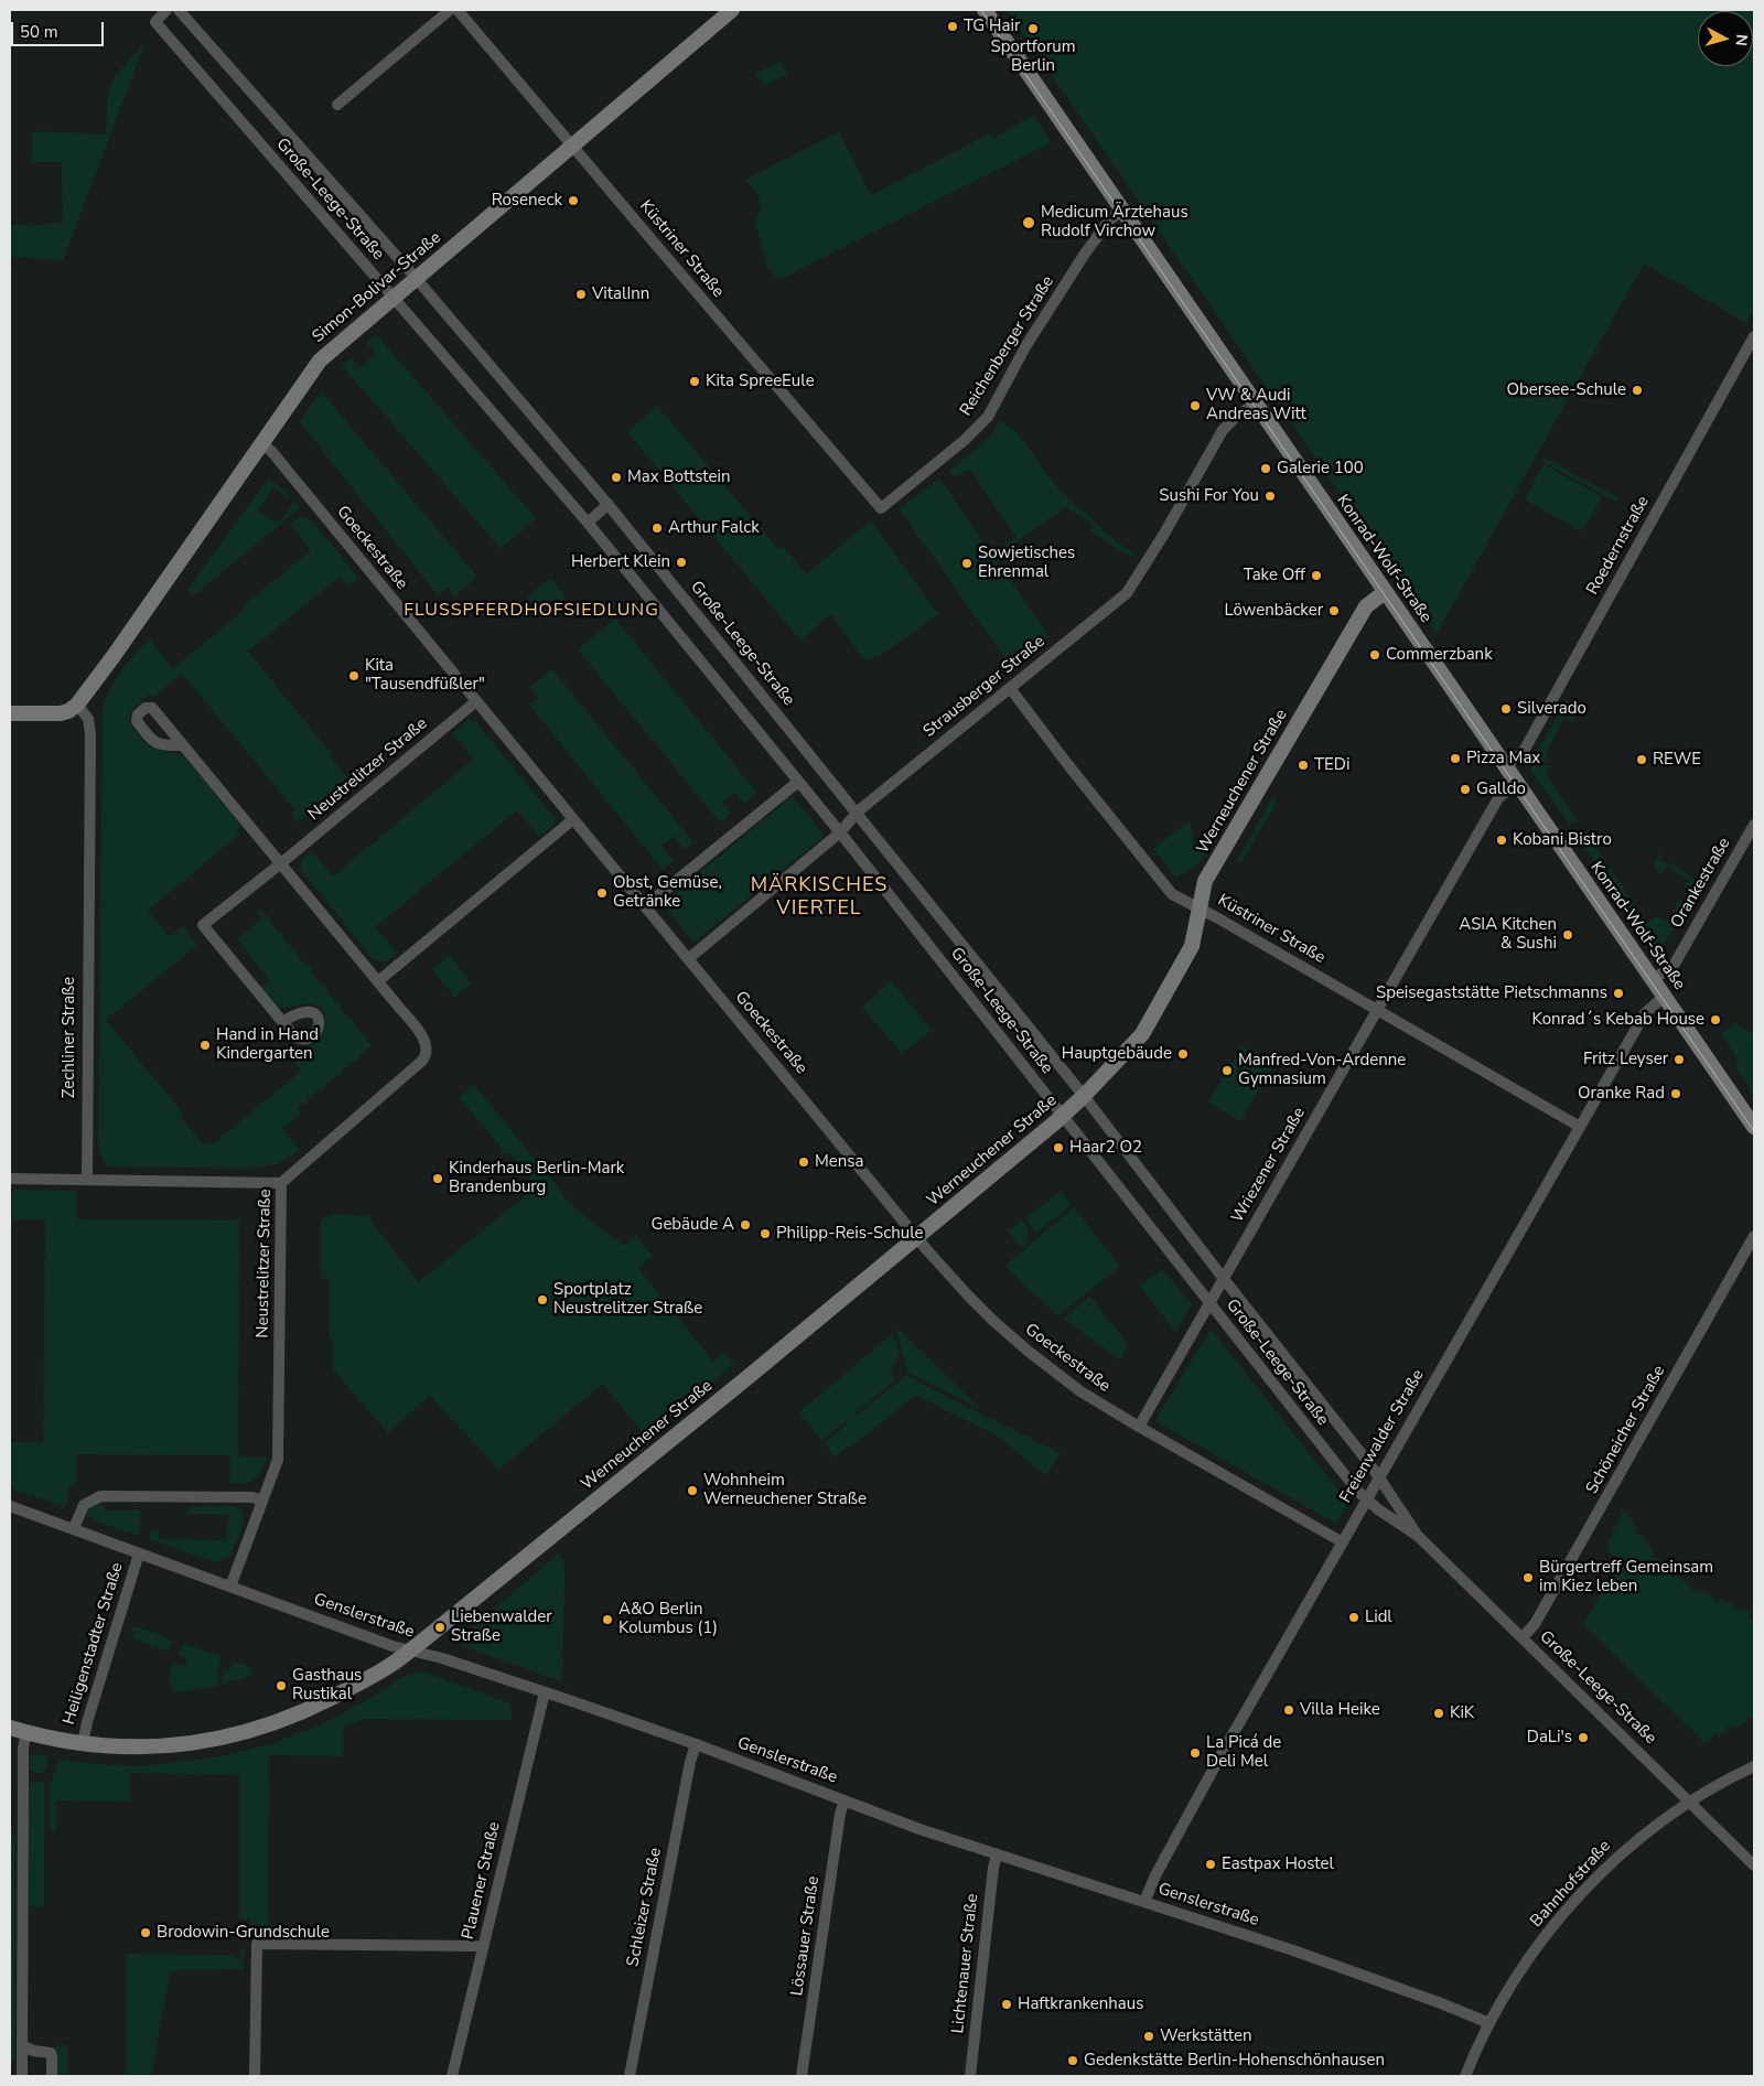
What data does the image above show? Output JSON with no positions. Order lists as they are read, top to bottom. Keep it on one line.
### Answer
{"streets":{"street":["Große-Leege-Straße","Küstriner Straße","Simon-Bolivar-Straße","Reichenberger Straße","Roedernstraße","Goeckestraße","Konrad-Wolf-Straße","Strausberger Straße","Neustrelitzer Straße","Werneuchener Straße","Orankestraße","Zechliner Straße","Wriezener Straße","Schöneicher Straße","Freienwalder Straße","Genslerstraße","Heiligenstadter Straße","Plauener Straße","Bahnhofstraße","Schleizer Straße","Lössauer Straße","Lichtenauer Straße"]},"crossings":[["Große-Leege-Straße","Simon-Bolivar-Straße"],["Große-Leege-Straße","Strausberger Straße"],["Große-Leege-Straße","Werneuchener Straße"],["Große-Leege-Straße","Wriezener Straße"],["Große-Leege-Straße","Schöneicher Straße"],["Große-Leege-Straße","Freienwalder Straße"],["Große-Leege-Straße","Bahnhofstraße"],["Küstriner Straße","Simon-Bolivar-Straße"],["Küstriner Straße","Reichenberger Straße"],["Küstriner Straße","Strausberger Straße"],["Küstriner Straße","Werneuchener Straße"],["Küstriner Straße","Wriezener Straße"],["Küstriner Straße","Freienwalder Straße"],["Simon-Bolivar-Straße","Goeckestraße"],["Simon-Bolivar-Straße","Zechliner Straße"],["Reichenberger Straße","Konrad-Wolf-Straße"],["Roedernstraße","Konrad-Wolf-Straße"],["Goeckestraße","Strausberger Straße"],["Goeckestraße","Neustrelitzer Straße"],["Goeckestraße","Werneuchener Straße"],["Goeckestraße","Wriezener Straße"],["Goeckestraße","Freienwalder Straße"],["Konrad-Wolf-Straße","Strausberger Straße"],["Konrad-Wolf-Straße","Werneuchener Straße"],["Konrad-Wolf-Straße","Orankestraße"],["Konrad-Wolf-Straße","Wriezener Straße"],["Konrad-Wolf-Straße","Freienwalder Straße"],["Neustrelitzer Straße","Genslerstraße"],["Werneuchener Straße","Genslerstraße"],["Freienwalder Straße","Genslerstraße"],["Genslerstraße","Heiligenstadter Straße"],["Genslerstraße","Plauener Straße"],["Genslerstraße","Bahnhofstraße"],["Genslerstraße","Schleizer Straße"],["Genslerstraße","Lössauer Straße"],["Genslerstraße","Lichtenauer Straße"]],"districts":["FLUSSPFERDHOFSIEDLUNG","MÄRKISCHES VIERTEL"],"places":["TG Hair","Sportforum Berlin","Roseneck","Medicum Ärztehaus Rudolf Virchow","VitalInn","Kita SpreeEule","Obersee-Schule","VW & Audi Andreas Witt","Galerie 100","Max Bottstein","Sushi For You","Arthur Falck","Herbert Klein","Sowjetisches Ehrenmal","Take Off","Löwenbäcker","Commerzbank","Kita \"Tausendfüßler\"","Silverado","Pizza Max","REWE","TEDi","Galldo","Kobani Bistro","Obst, Gemüse, Getränke","ASIA Kitchen & Sushi","Speisegaststätte Pietschmanns","Konrad´s Kebab House","Hand in Hand Kindergarten","Hauptgebäude","Fritz Leyser","Manfred-Von-Ardenne Gymnasium","Oranke Rad","Haar2 O2","Mensa","Kinderhaus Berlin-Mark Brandenburg","Gebäude A","Philipp-Reis-Schule","Sportplatz Neustrelitzer Straße","Wohnheim Werneuchener Straße","Bürgertreff Gemeinsam im Kiez leben","Lidl","A&O Berlin Kolumbus (1)","Liebenwalder Straße","Gasthaus Rustikal","Villa Heike","KiK","DaLi's","La Picá de Deli Mel","Eastpax Hostel","Brodowin-Grundschule","Haftkrankenhaus","Werkstätten","Gedenkstätte Berlin-Hohenschönhausen"],"scale_bar":"50 m","north":"right"}
